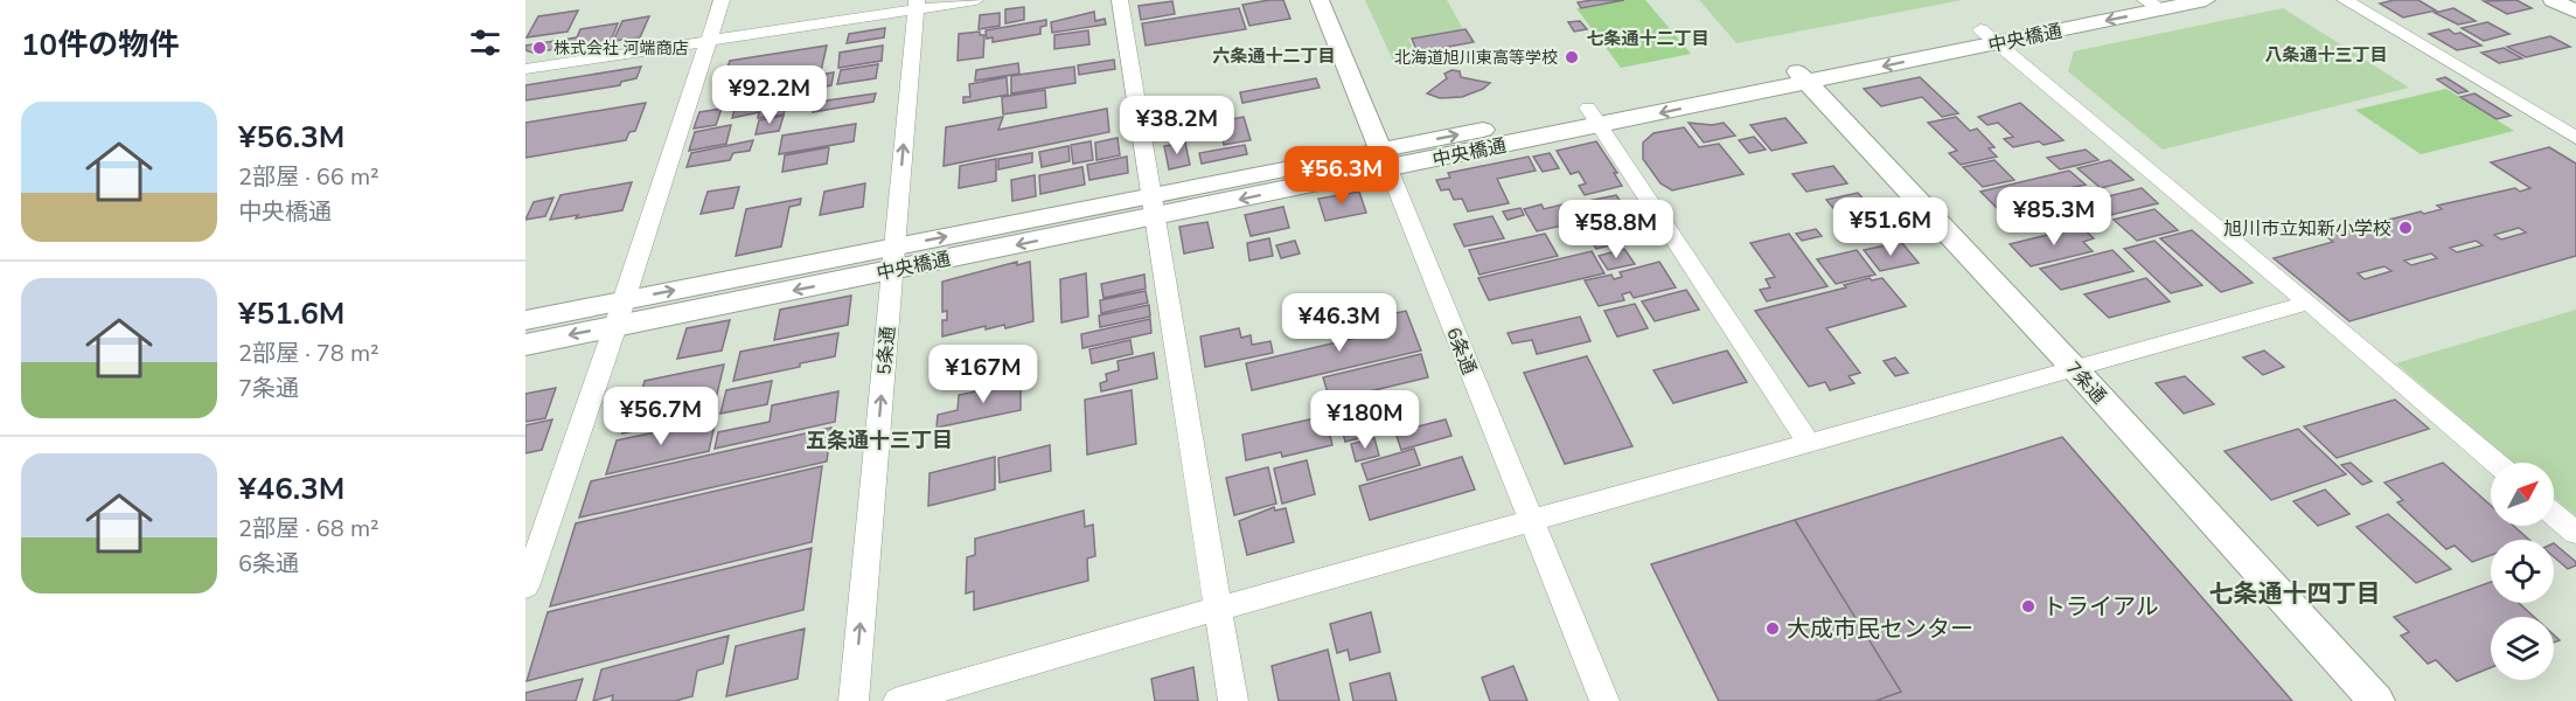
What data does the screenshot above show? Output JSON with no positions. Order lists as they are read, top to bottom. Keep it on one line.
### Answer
{"streets":{"street":["中央橋通","5条通","6条通","7条通"]},"crossings":[["中央橋通","5条通"],["中央橋通","6条通"],["中央橋通","7条通"]],"one_way":["5条通"],"districts":["七条通十二丁目","八条通十三丁目","六条通十二丁目","五条通十三丁目","七条通十四丁目"],"places":["株式会社 河端商店","北海道旭川東高等学校","旭川市立知新小学校","トライアル","大成市民センター"],"north":"top right","page":{"heading":"10件の物件","price":["¥92.2M","¥38.2M","¥56.3M","¥85.3M","¥51.6M","¥58.8M","¥46.3M","¥167M","¥56.7M","¥180M"],"list":[{"name":"¥56.3M","note":"2部屋 · 66 m² · 中央橋通"},{"name":"¥51.6M","note":"2部屋 · 78 m² · 7条通"},{"name":"¥46.3M","note":"2部屋 · 68 m² · 6条通"}]}}
